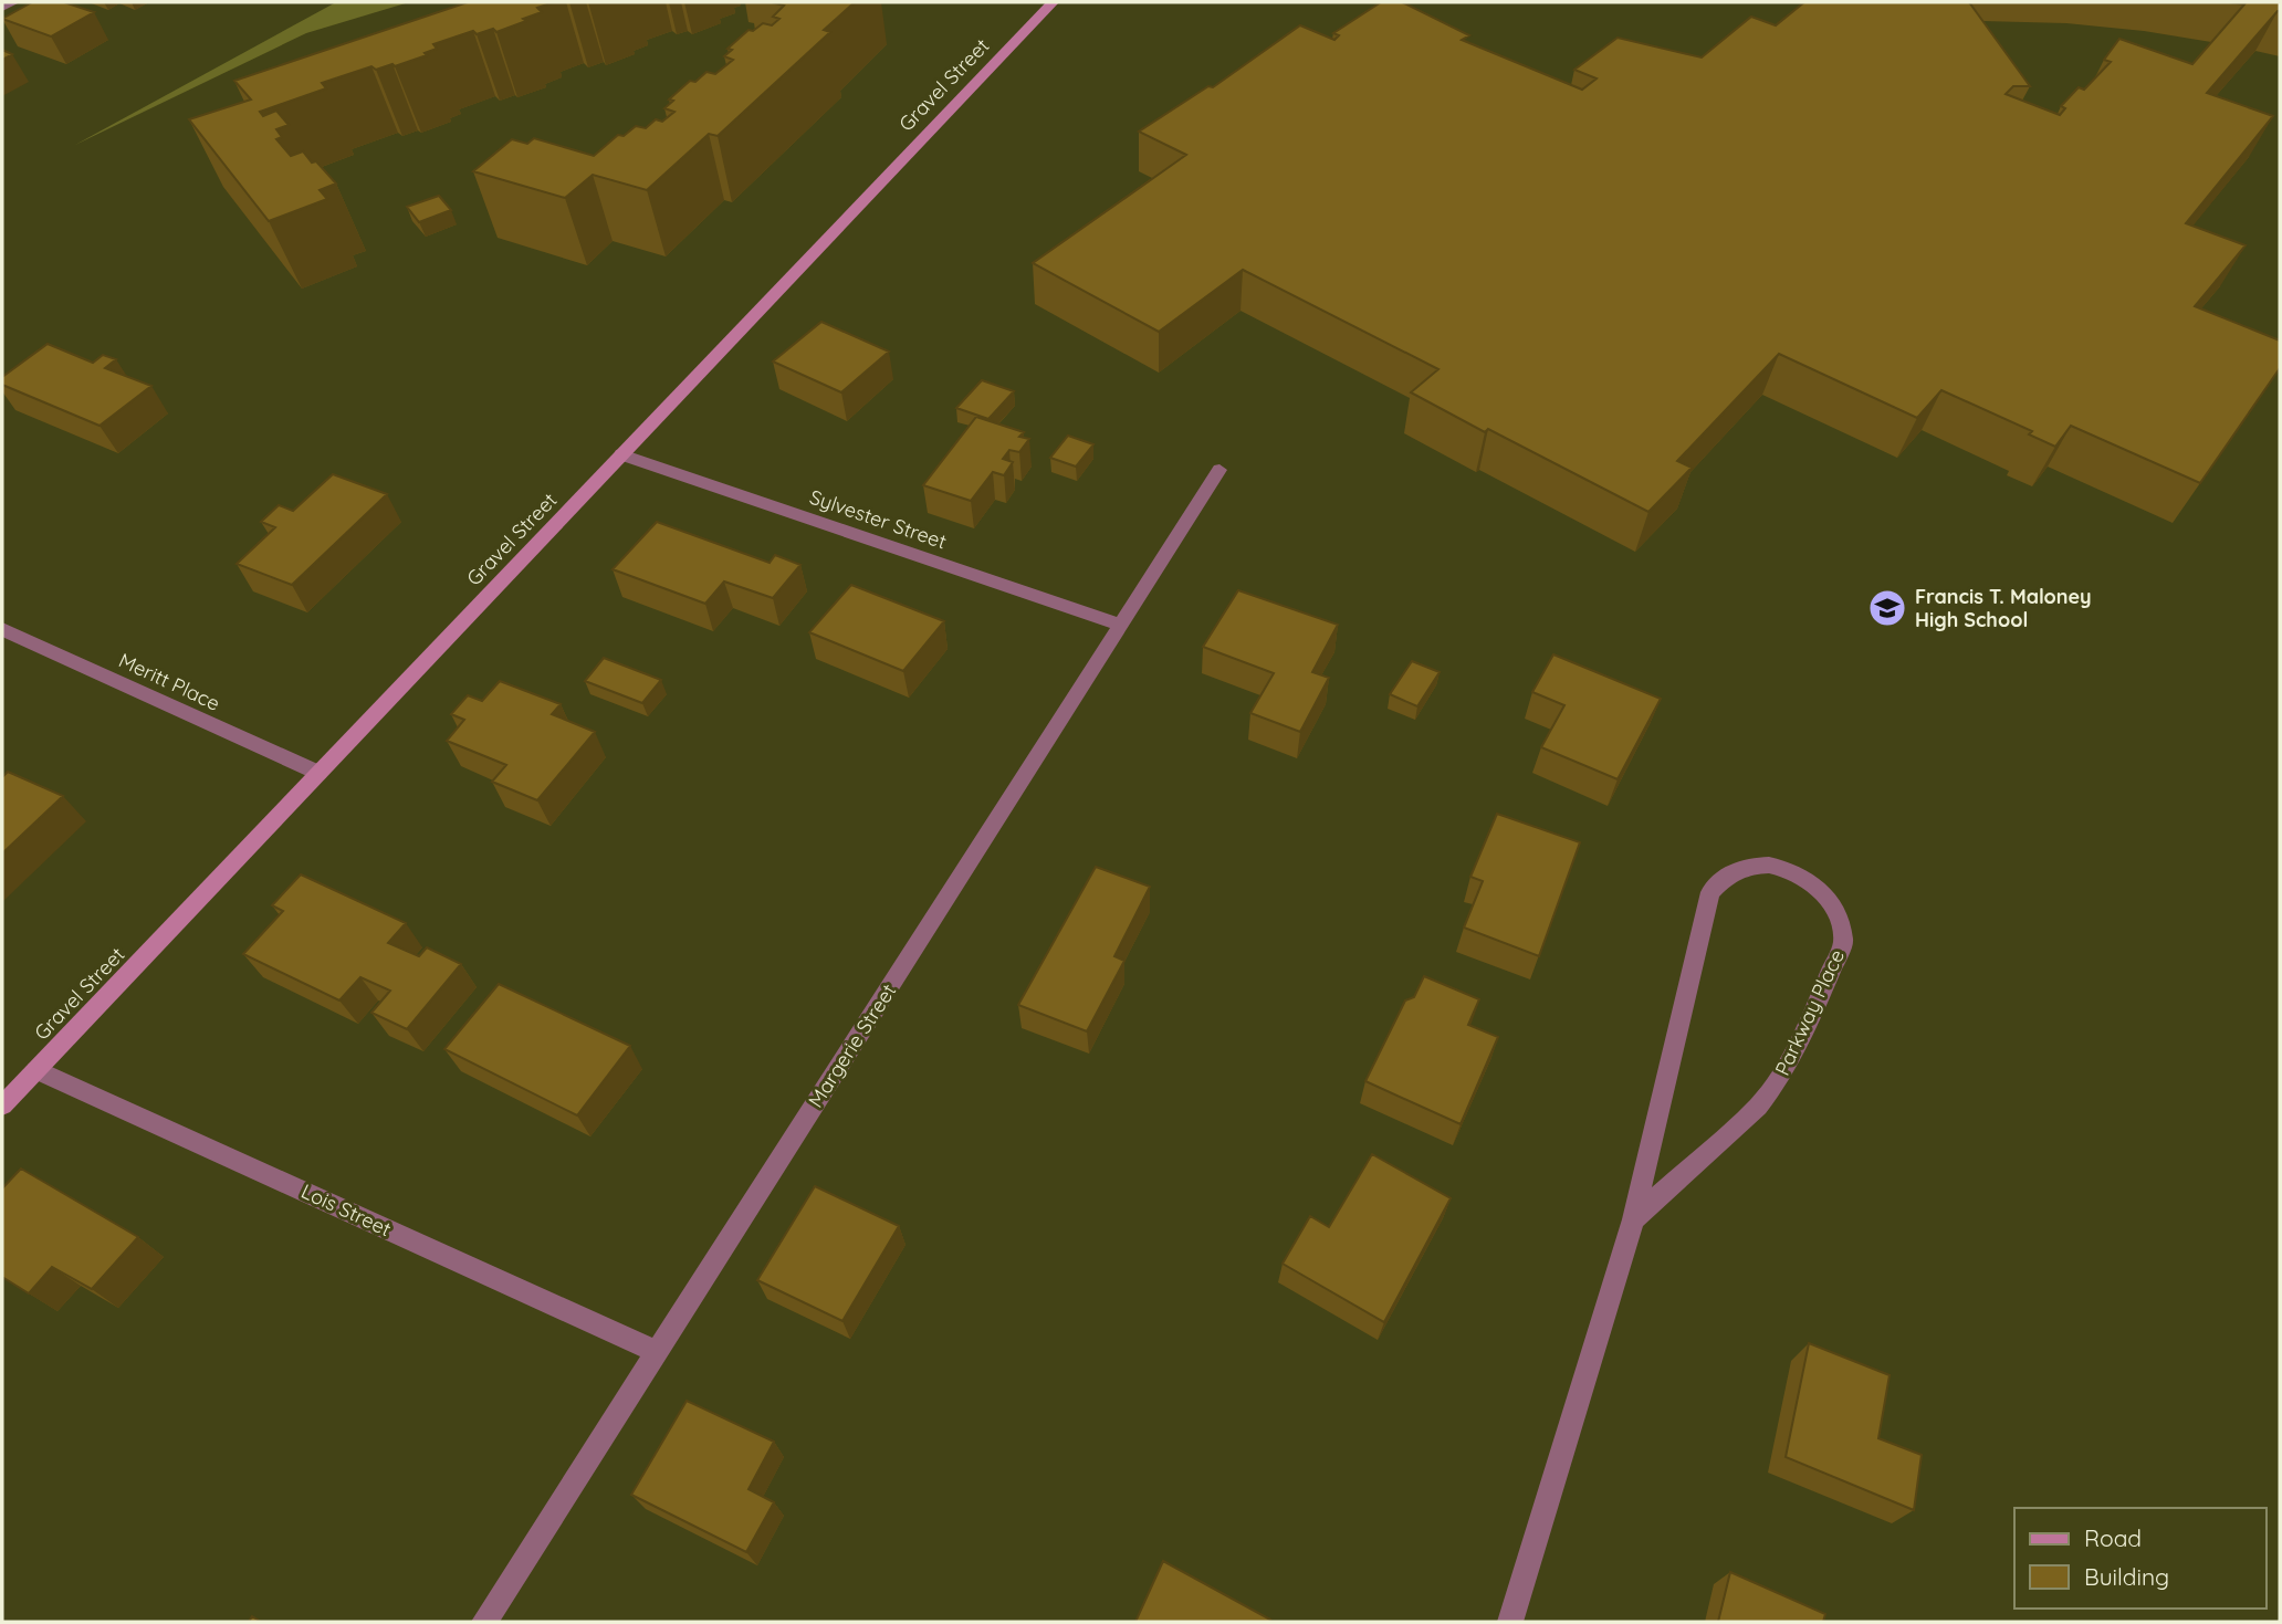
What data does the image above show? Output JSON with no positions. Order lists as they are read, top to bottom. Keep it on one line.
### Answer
{"streets":{"main road":["Gravel Street"],"street":["Sylvester Street","Meritt Place","Parkway Place","Margerie Street","Lois Street"]},"crossings":[["Gravel Street","Sylvester Street"],["Gravel Street","Meritt Place"],["Gravel Street","Lois Street"],["Sylvester Street","Margerie Street"],["Margerie Street","Lois Street"]],"places":{"school or university":["Francis T. Maloney High School"]},"legend":["Road","Building"]}
